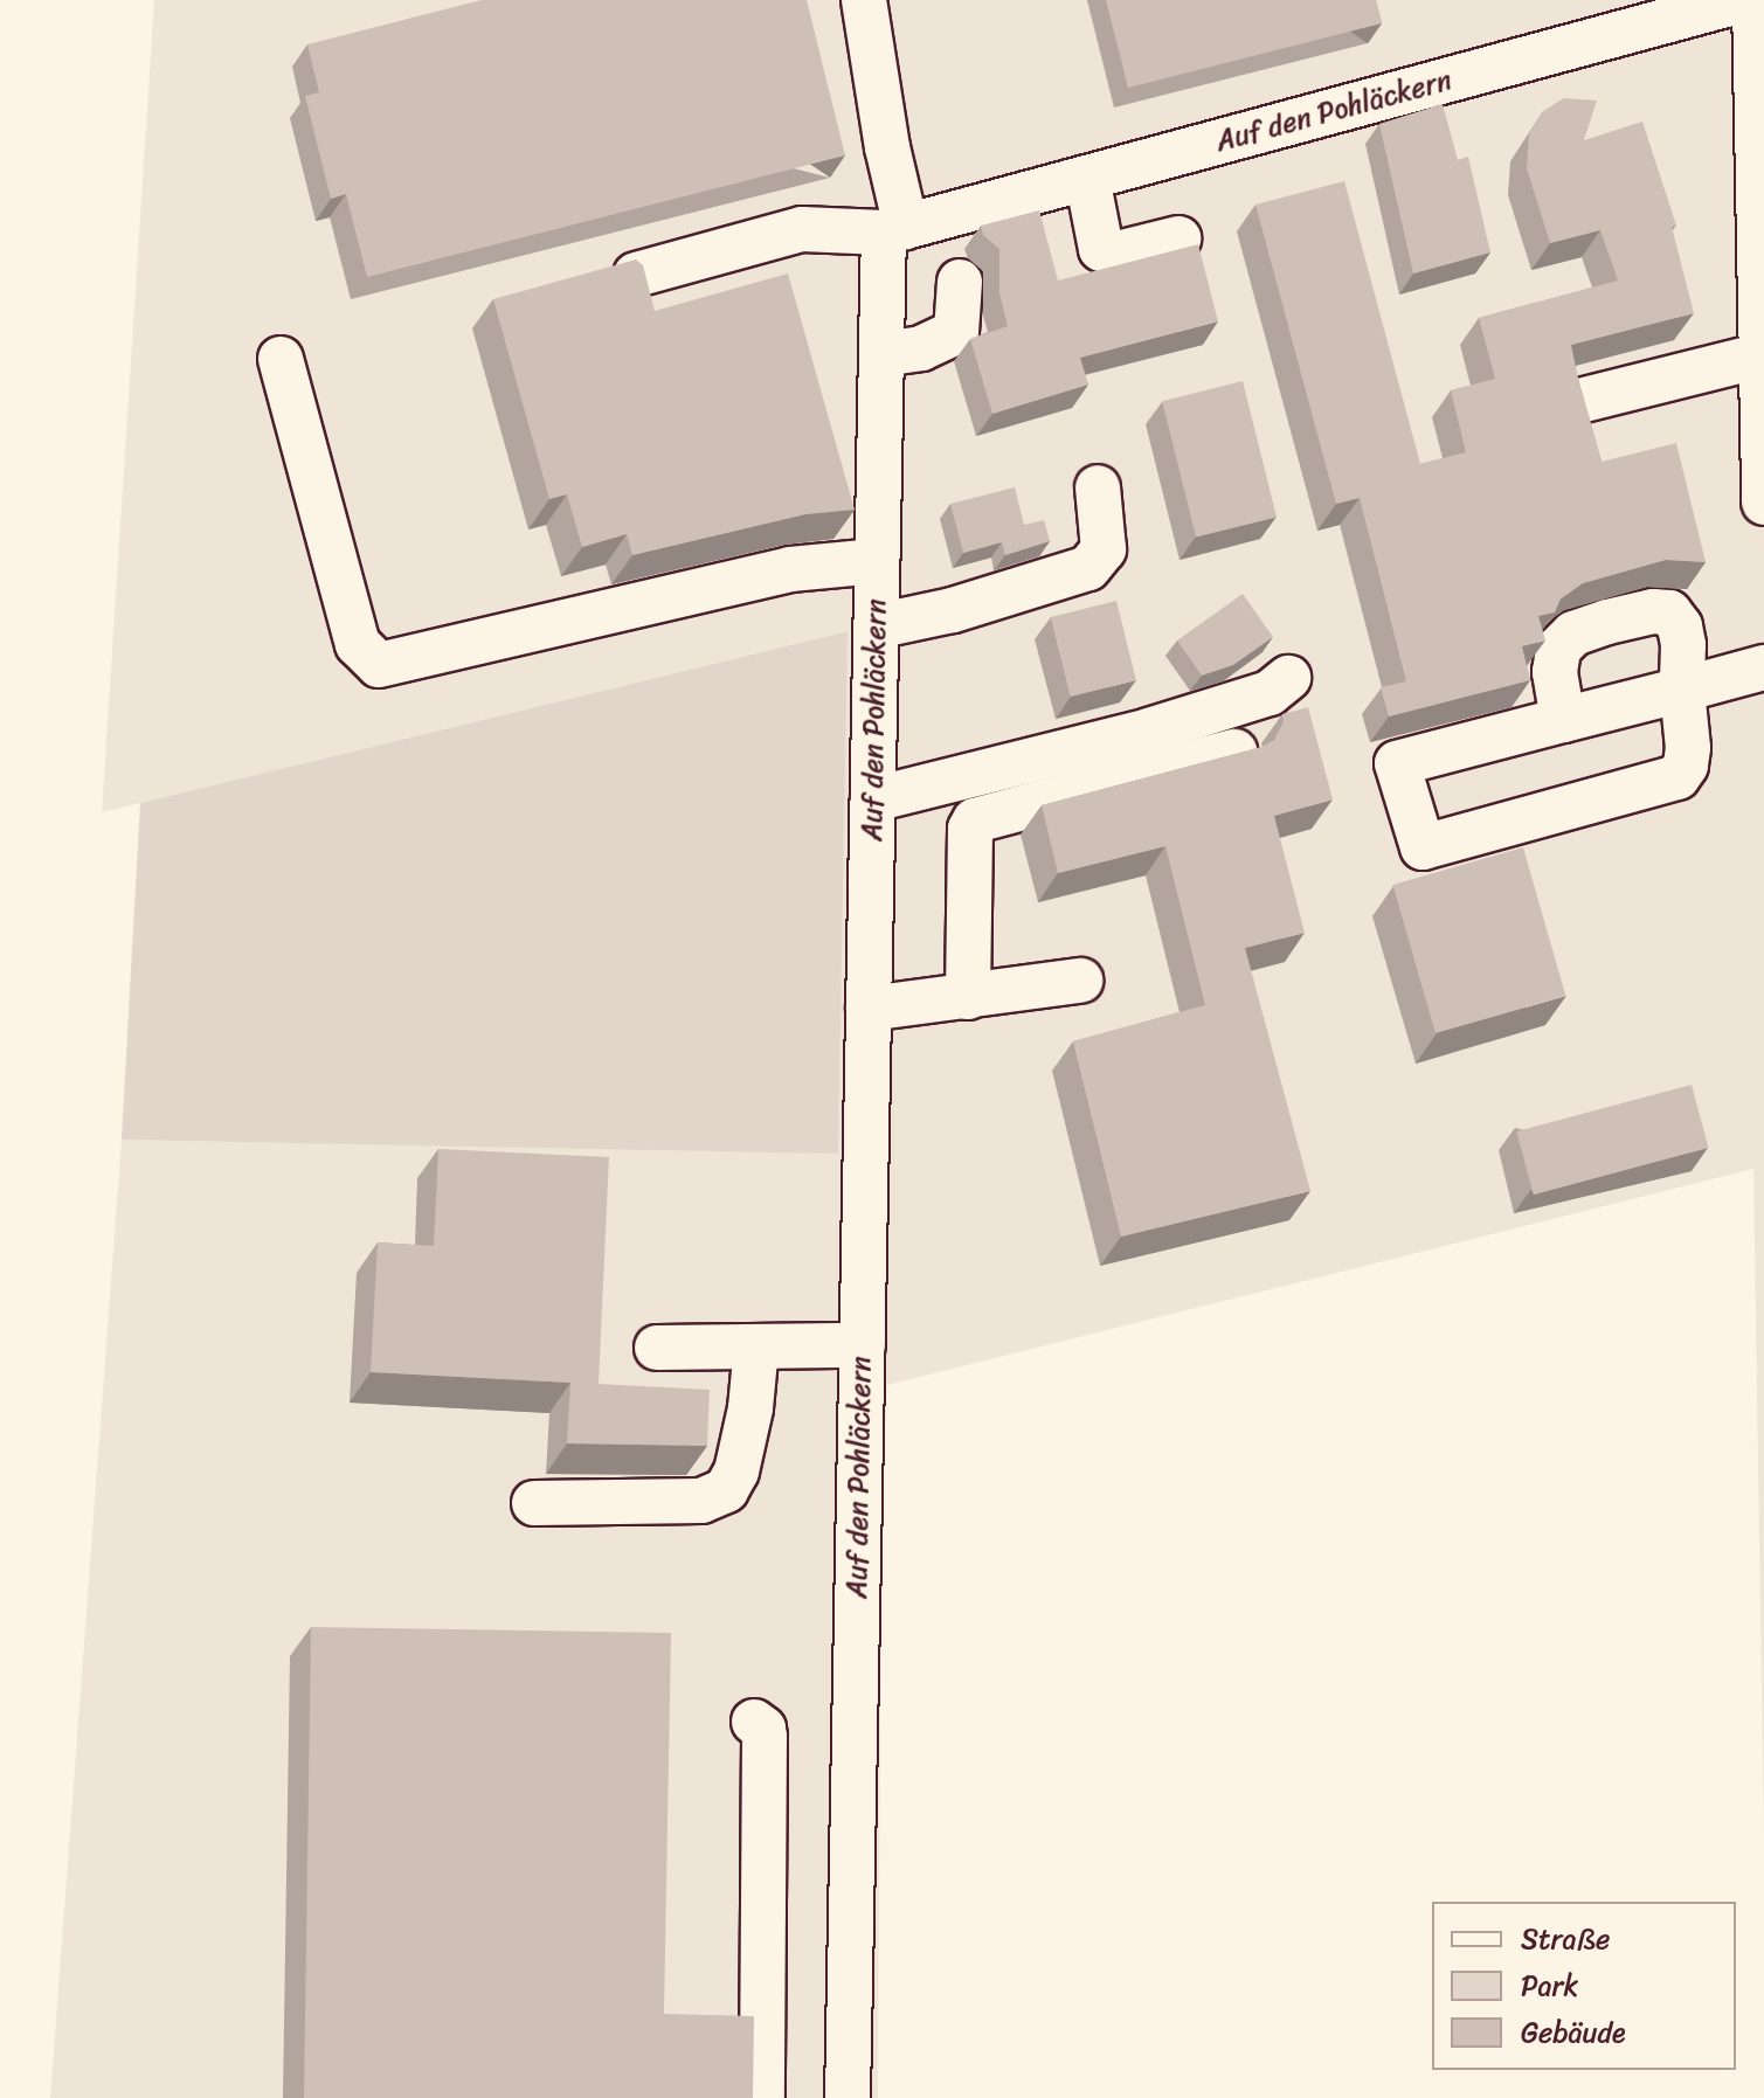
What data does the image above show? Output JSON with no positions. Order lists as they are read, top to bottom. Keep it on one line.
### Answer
{"streets":{"street":["Auf den Pohläckern"]},"legend":["Straße","Park","Gebäude"]}
